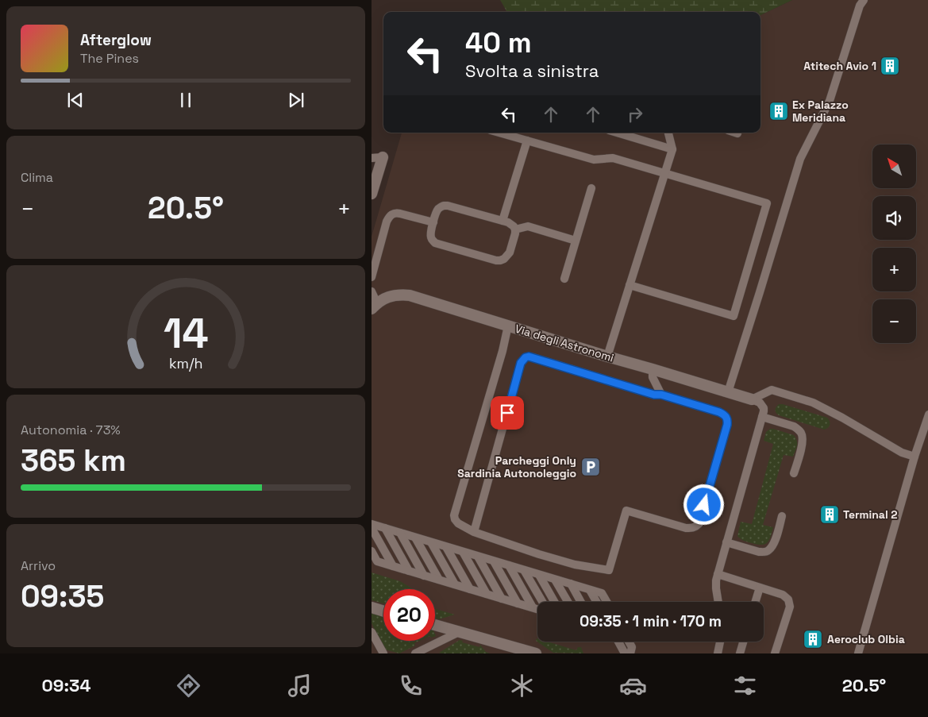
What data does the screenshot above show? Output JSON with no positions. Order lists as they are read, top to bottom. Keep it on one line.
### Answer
{"streets":{"street":["Via degli Astronomi"]},"places":{"building":["Atitech Avio 1","Ex Palazzo Meridiana","Terminal 2","Aeroclub Olbia"],"parking":["Parcheggi Only Sardinia Autonoleggio"]},"north":"top left","page":{"turn":["40 m","Svolta a sinistra"],"song":["Afterglow","The Pines"],"tile":["Clima",["Autonomia · 73%","365 km"],["Arrivo","09:35"]],"map_buttons":["+","−"],"heat":["−","20.5°","+"],"limit":"20","trip":"09:35 · 1 min · 170 m","tabs":["09:34","20.5°"],"gauge":["14","km/h"]}}
